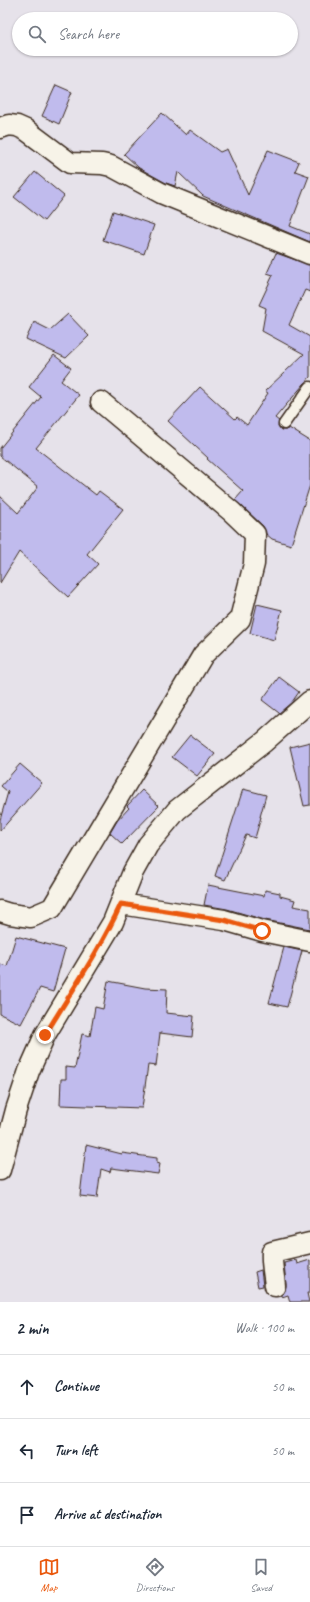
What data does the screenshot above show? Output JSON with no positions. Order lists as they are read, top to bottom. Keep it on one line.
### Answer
{"page":{"search":"Search here","heading":["2 min","Walk · 100 m"],"list":[["Continue","50 m"],["Turn left","50 m"],"Arrive at destination"],"nav":["Map","Directions","Saved"]}}
